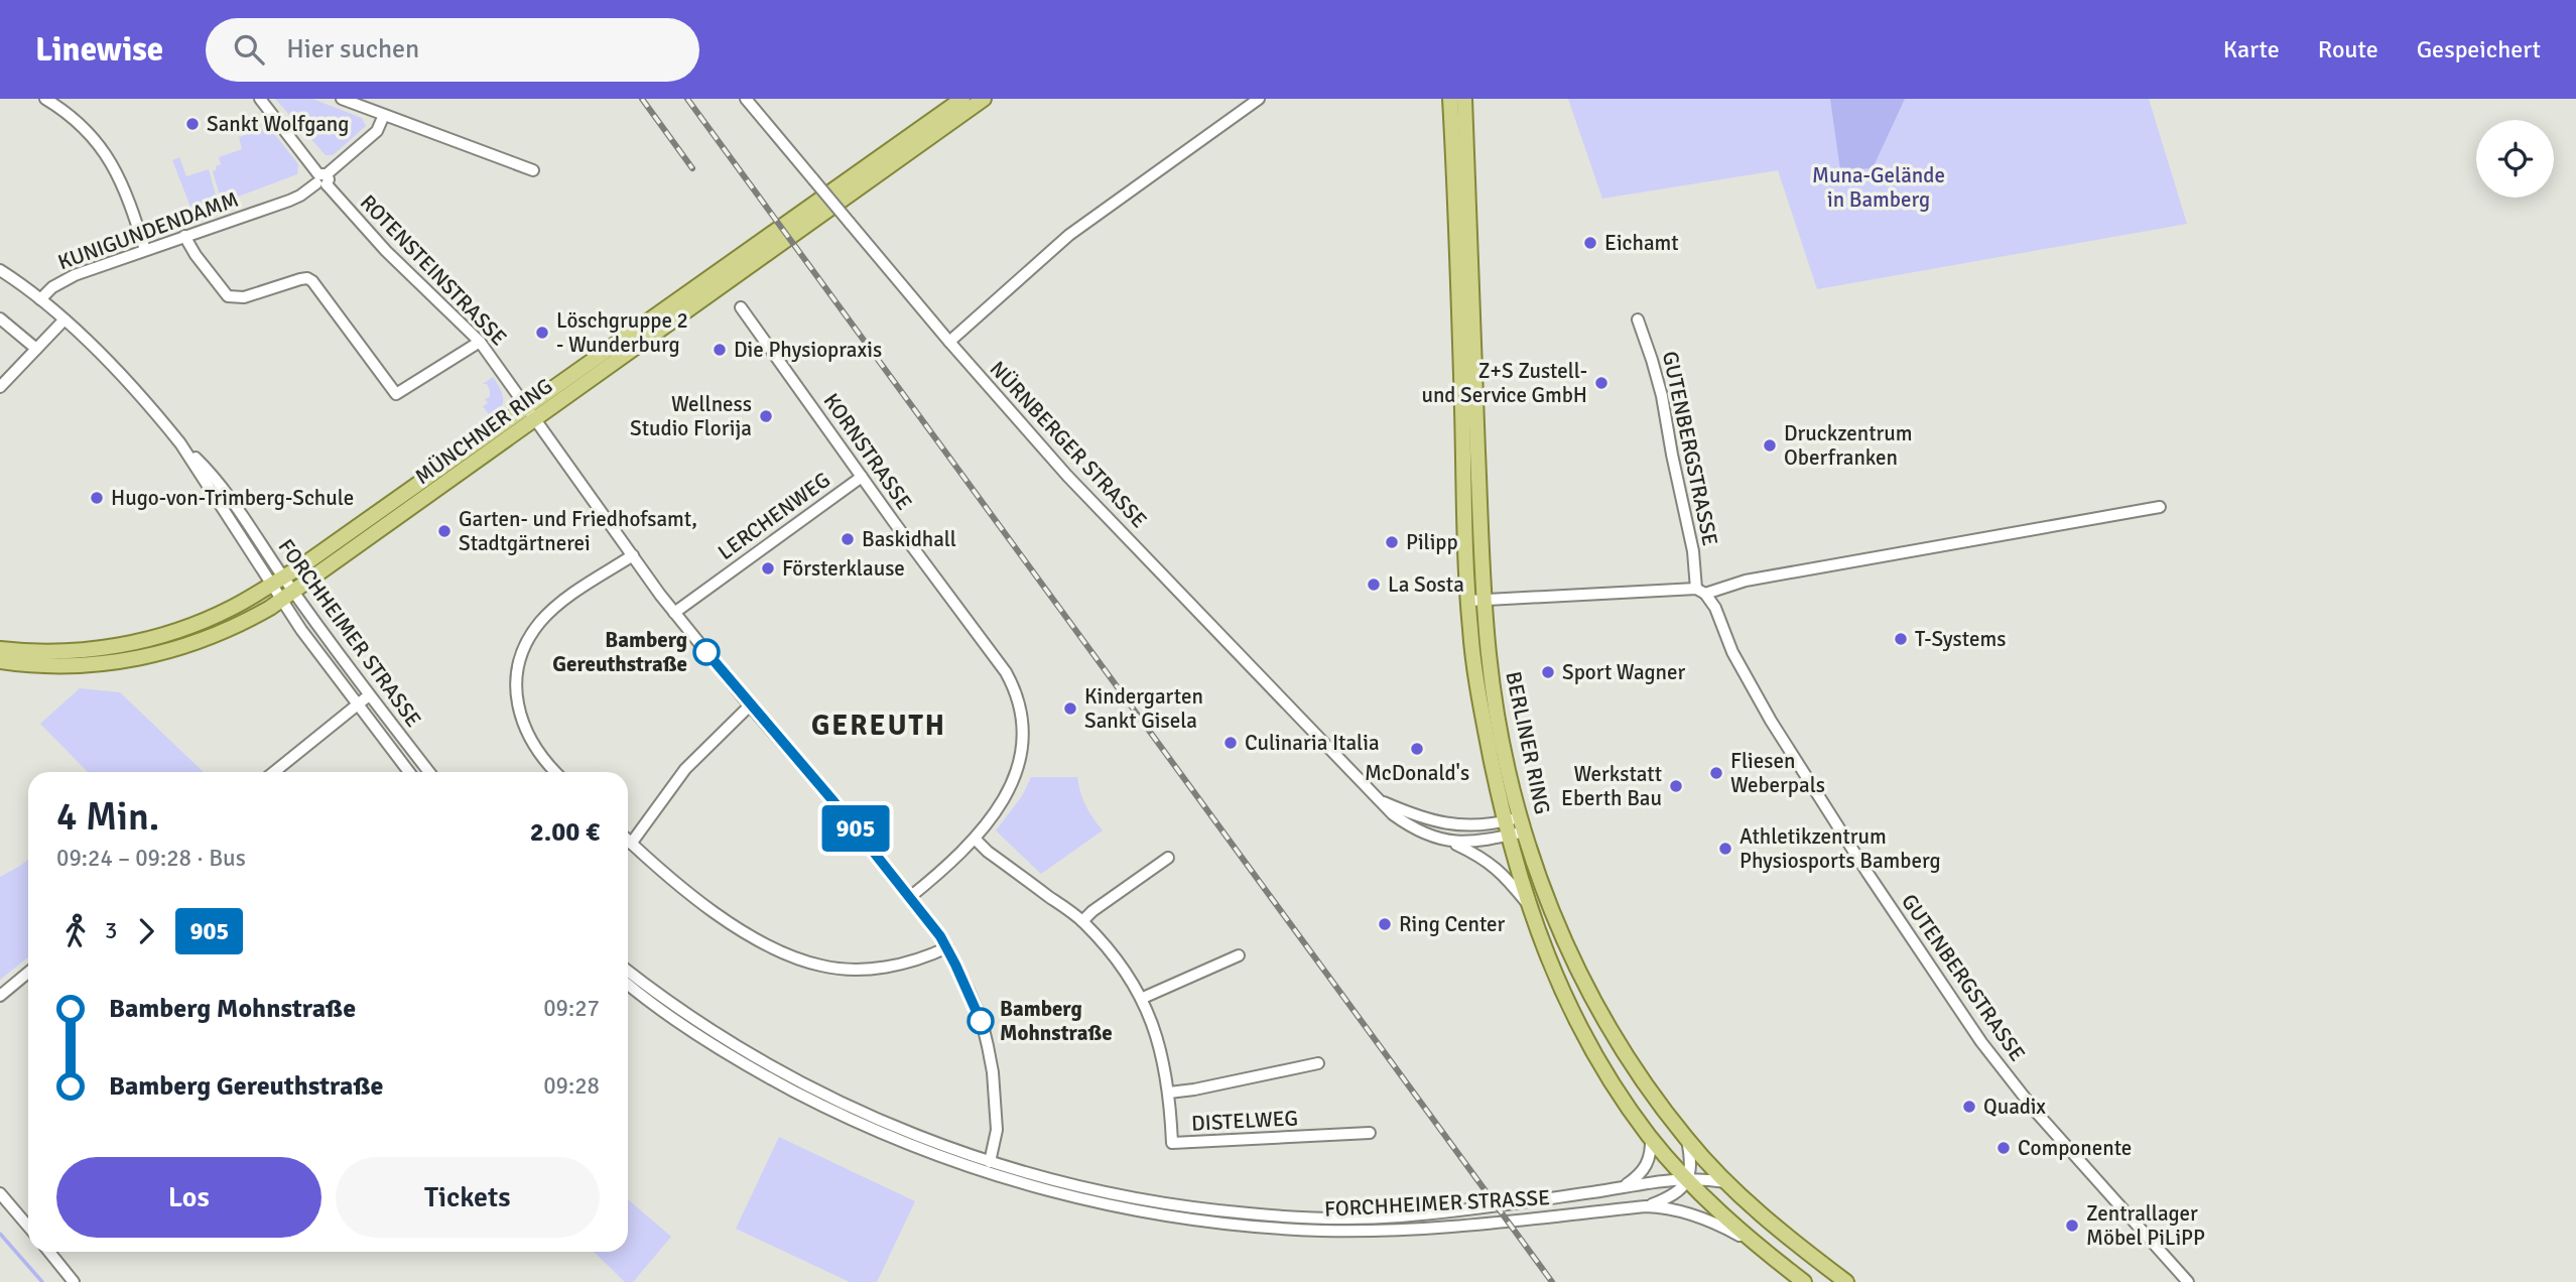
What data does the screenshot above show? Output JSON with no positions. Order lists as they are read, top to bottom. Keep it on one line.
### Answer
{"streets":{"main road":["MÜNCHNER RING","BERLINER RING"],"street":["KUNIGUNDENDAMM","ROTENSTEINSTRASSE","NÜRNBERGER STRASSE","GUTENBERGSTRASSE","KORNSTRASSE","LERCHENWEG","FORCHHEIMER STRASSE","DISTELWEG"]},"crossings":[["KUNIGUNDENDAMM","ROTENSTEINSTRASSE"],["KUNIGUNDENDAMM","FORCHHEIMER STRASSE"],["ROTENSTEINSTRASSE","MÜNCHNER RING"],["ROTENSTEINSTRASSE","KORNSTRASSE"],["ROTENSTEINSTRASSE","LERCHENWEG"],["ROTENSTEINSTRASSE","FORCHHEIMER STRASSE"],["MÜNCHNER RING","FORCHHEIMER STRASSE"],["NÜRNBERGER STRASSE","BERLINER RING"],["KORNSTRASSE","LERCHENWEG"],["KORNSTRASSE","DISTELWEG"],["FORCHHEIMER STRASSE","BERLINER RING"]],"districts":["GEREUTH"],"parks":["Muna-Gelände in Bamberg"],"places":["Sankt Wolfgang","Eichamt","Löschgruppe 2 - Wunderburg","Die Physiopraxis","Z+S Zustell- und Service GmbH","Wellness Studio Florija","Druckzentrum Oberfranken","Hugo-von-Trimberg-Schule","Garten- und Friedhofsamt, Stadtgärtnerei","Baskidhall","Pilipp","Försterklause","La Sosta","T-Systems","Bamberg Gereuthstraße","Sport Wagner","Kindergarten Sankt Gisela","Culinaria Italia","McDonald's","Fliesen Weberpals","Werkstatt Eberth Bau","Athletikzentrum Physiosports Bamberg","Ring Center","Bamberg Mohnstraße","Quadix","Componente","Zentrallager Möbel PiLiPP"],"lines":["bus line 905"],"page":{"header":"Linewise","search":"Hier suchen","nav":["Karte","Route","Gespeichert"],"on_map":"905","heading":["4 Min.","09:24 – 09:28 · Bus","2.00 €"],"legs":["3","905"],"list":[{"name":"Bamberg Mohnstraße","value":"09:27"},{"name":"Bamberg Gereuthstraße","value":"09:28"}],"buttons":["Los","Tickets"]}}
